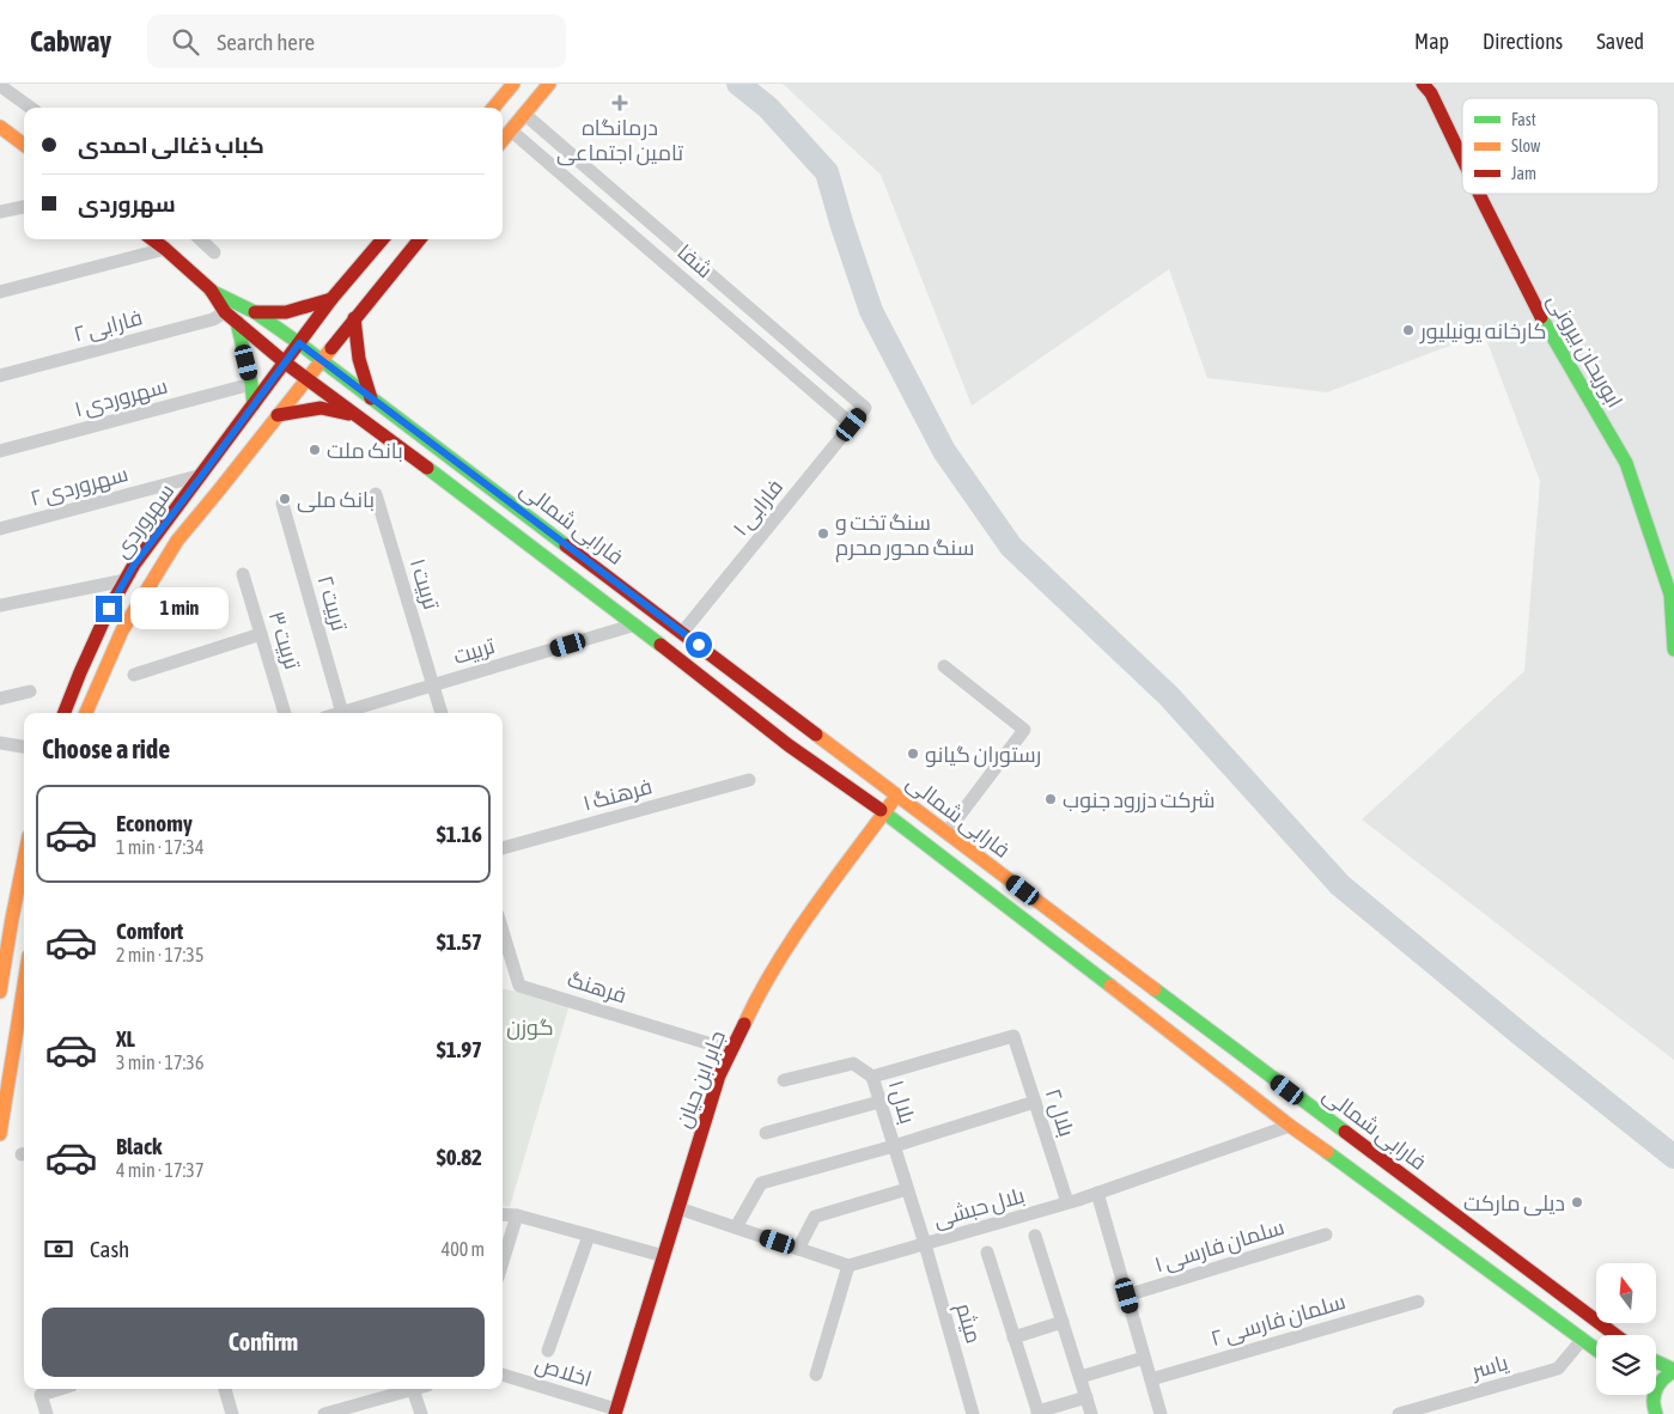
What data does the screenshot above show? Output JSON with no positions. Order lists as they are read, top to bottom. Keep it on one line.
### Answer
{"streets":{"street":["شفا","فارابی ۲","ابوریحان بیرونی","سهروردی ۱","سهروردی ۲","فارابی ۱","سهروردی","فارابی شمالی","تربیت ۱","تربیت ۲","تربیت ۳","تربیت","فرهنگ ۱","فرهنگ","جابر ابن حیان","بلال ۱","بلال ۲","بلال حبشی","سلمان فارسی ۱","سلمان فارسی ۲","میثم","یاسر","اخلاص"]},"crossings":[["شفا","فارابی ۱"],["سهروردی ۲","سهروردی"],["فارابی ۱","فارابی شمالی"],["سهروردی","فارابی شمالی"],["فارابی شمالی","تربیت"],["فارابی شمالی","جابر ابن حیان"],["فارابی شمالی","بلال حبشی"],["فارابی شمالی","یاسر"],["تربیت ۱","تربیت"],["تربیت ۲","تربیت"],["فرهنگ","جابر ابن حیان"],["جابر ابن حیان","اخلاص"],["بلال ۱","بلال ۲"],["بلال ۱","بلال حبشی"],["بلال ۱","میثم"],["بلال ۲","بلال حبشی"],["بلال حبشی","میثم"]],"parks":["گوزن"],"places":{"health":["درمانگاه تامین اجتماعی"],"other":["کارخانه یونیلیور","بانک ملت","بانک ملی","سنگ تخت و سنگ محور محرم","رستوران گیانو","شرکت دزرود جنوب","دیلی مارکت"]},"legend":["Fast","Slow","Jam"],"north":"top","page":{"header":"Cabway","search":"Search here","nav":["Map","Directions","Saved"],"banner":["کباب ذغالی احمدی","سهروردی"],"bubble":"1 min","heading":"Choose a ride","list":[{"name":"Economy","note":"1 min · 17:34","value":"$1.16"},{"name":"Comfort","note":"2 min · 17:35","value":"$1.57"},{"name":"XL","note":"3 min · 17:36","value":"$1.97"},{"name":"Black","note":"4 min · 17:37","value":"$0.82"}],"pay":["Cash","400 m"],"buttons":"Confirm"}}
